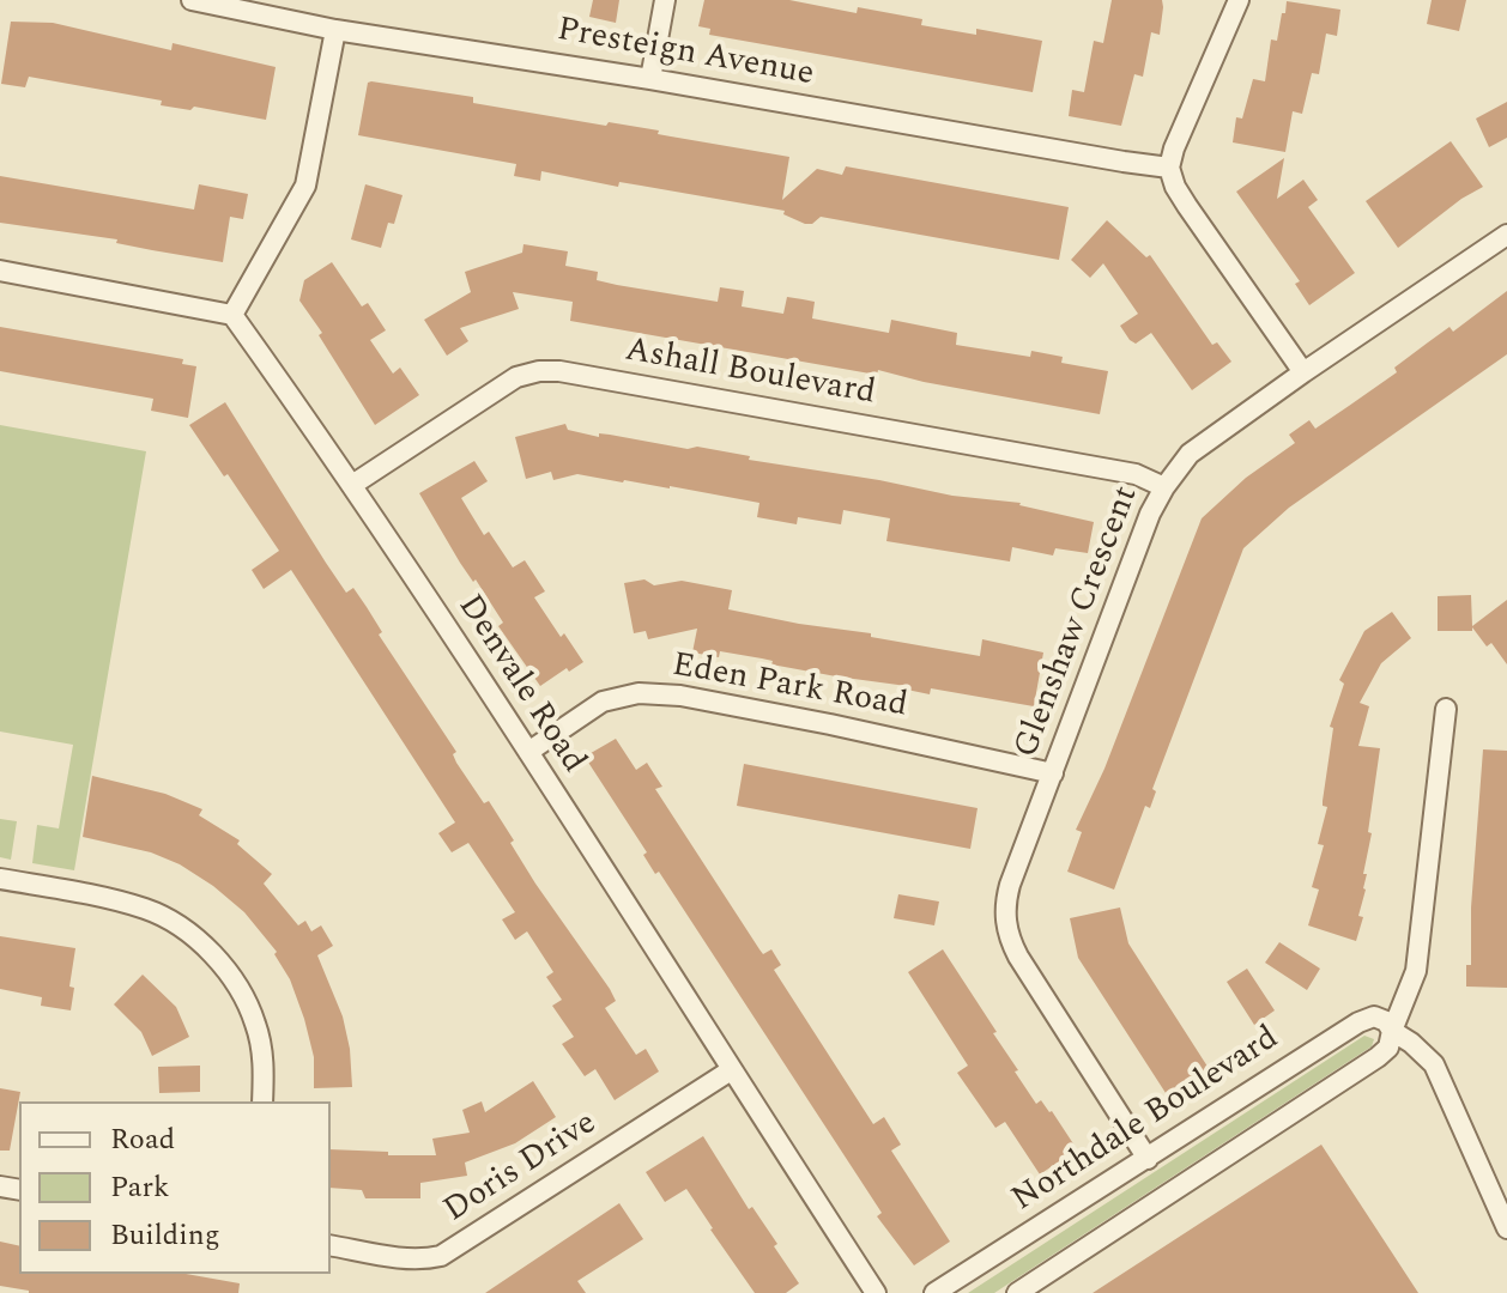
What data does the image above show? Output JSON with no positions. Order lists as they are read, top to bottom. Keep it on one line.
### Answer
{"streets":{"street":["Presteign Avenue","Ashall Boulevard","Glenshaw Crescent","Denvale Road","Eden Park Road","Northdale Boulevard","Doris Drive"]},"crossings":[["Ashall Boulevard","Glenshaw Crescent"],["Ashall Boulevard","Denvale Road"],["Glenshaw Crescent","Eden Park Road"],["Glenshaw Crescent","Northdale Boulevard"],["Denvale Road","Eden Park Road"],["Denvale Road","Doris Drive"]],"legend":["Road","Park","Building"]}
